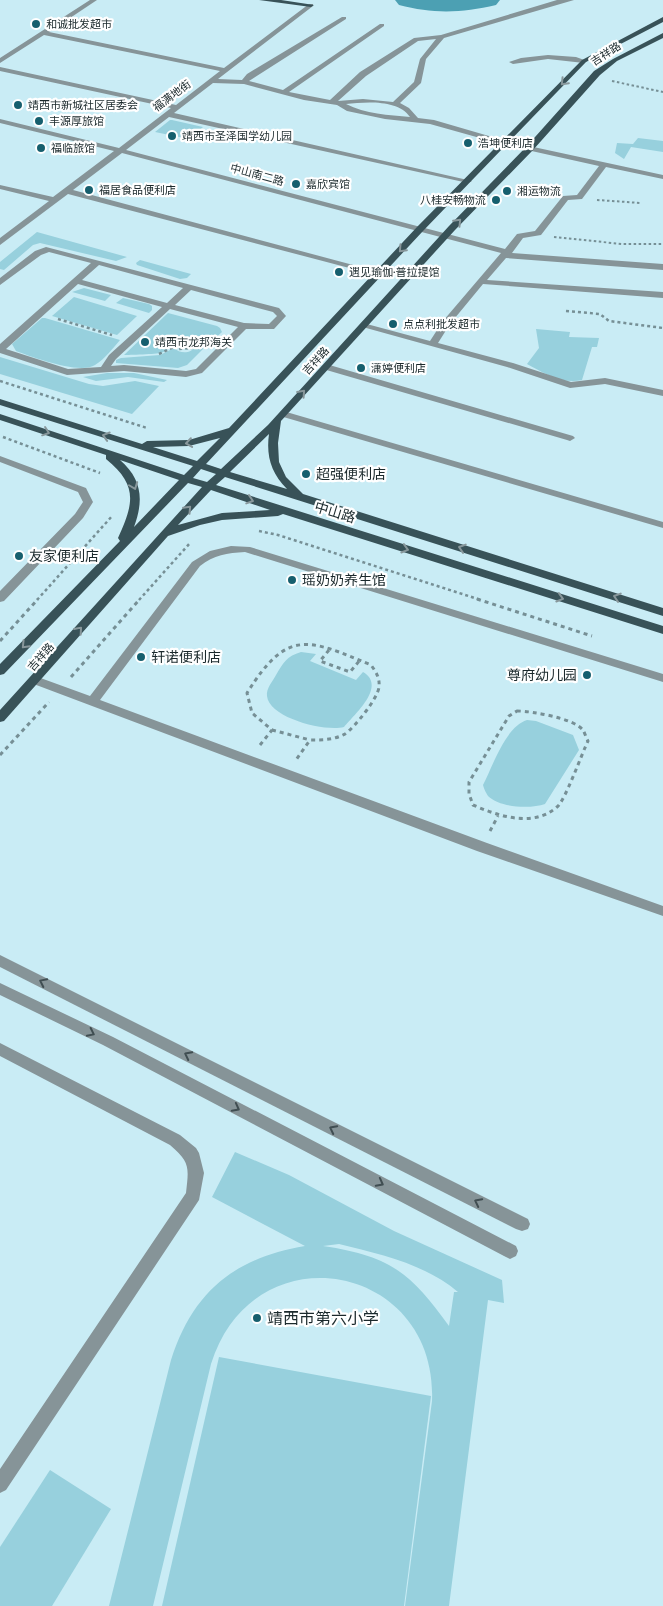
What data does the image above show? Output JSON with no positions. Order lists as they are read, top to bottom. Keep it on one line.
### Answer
{"streets":{"main road":["吉祥路","中山路"],"street":["福满地街","中山南二路"]},"crossings":[["吉祥路","中山南二路"],["吉祥路","中山路"],["福满地街","中山南二路"]],"places":["和诚批发超市","靖西市新城社区居委会","丰源厚旅馆","靖西市圣泽国学幼儿园","浩坤便利店","福临旅馆","嘉欣宾馆","福居食品便利店","湘运物流","八桂安畅物流","遇见瑜伽·普拉提馆","点点利批发超市","靖西市龙邦海关","潇婷便利店","超强便利店","友家便利店","瑶奶奶养生馆","轩诺便利店","尊府幼儿园","靖西市第六小学"]}
